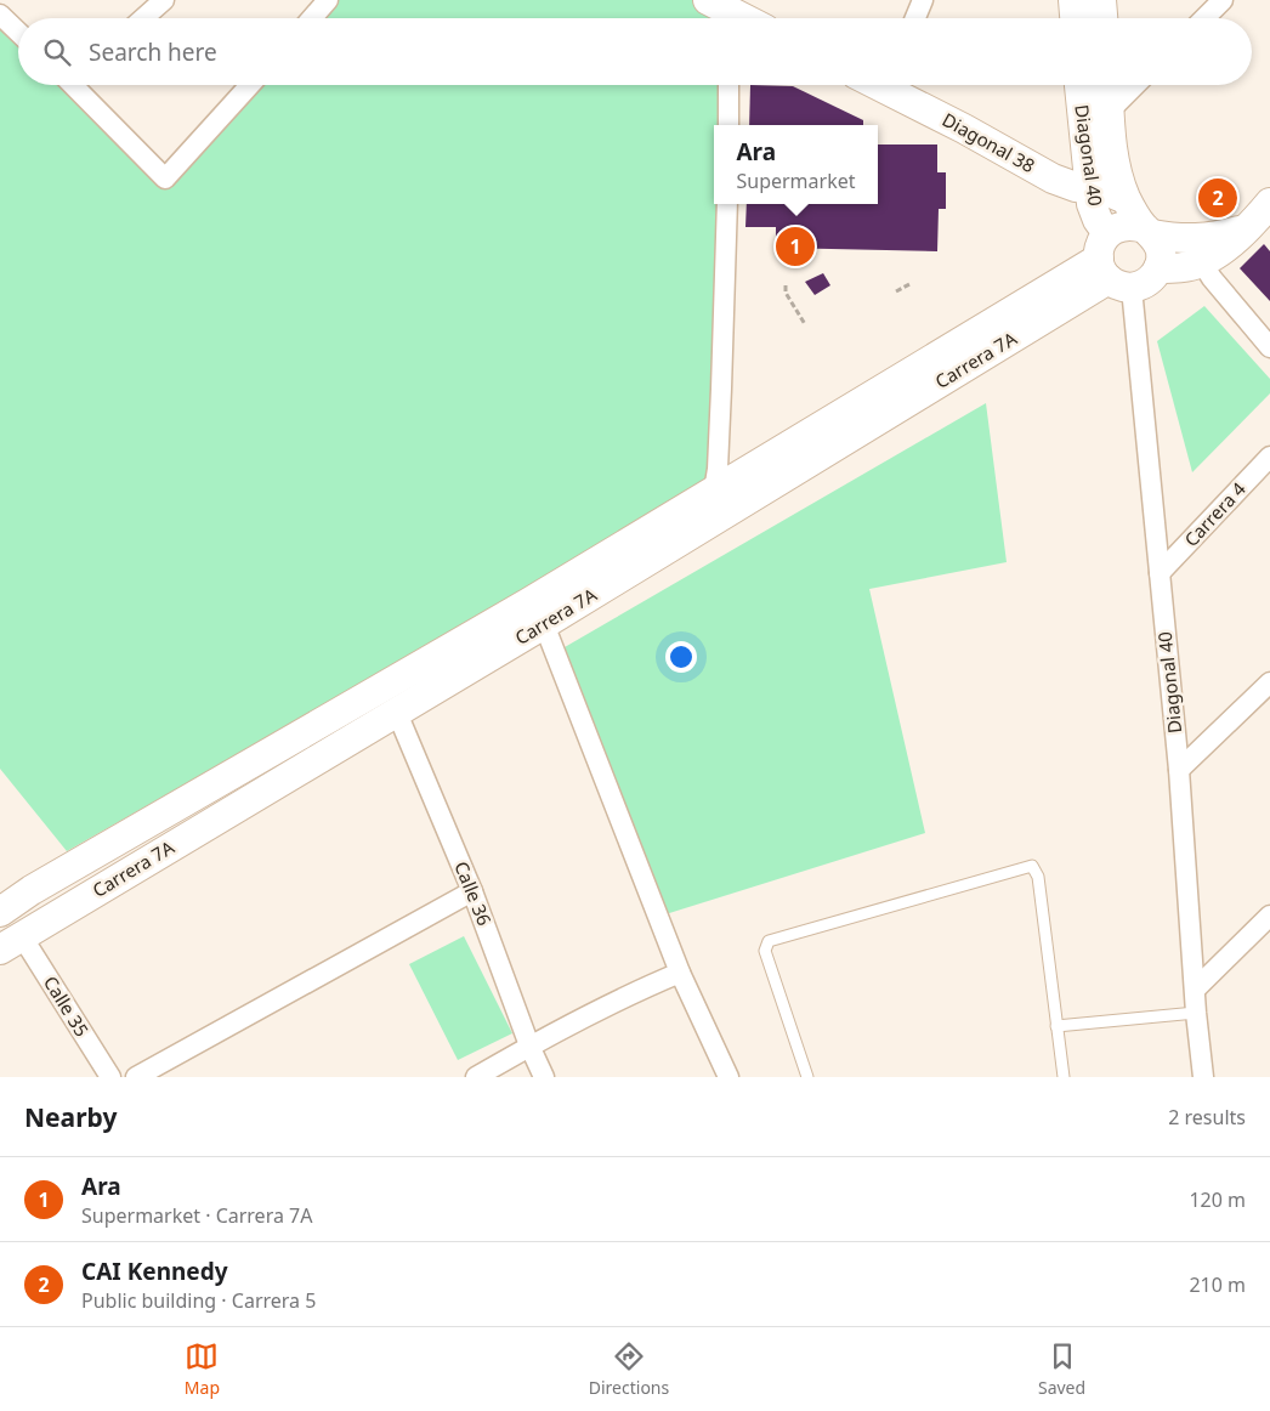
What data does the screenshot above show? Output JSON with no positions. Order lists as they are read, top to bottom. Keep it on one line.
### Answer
{"streets":{"main road":["Diagonal 38","Diagonal 40","Carrera 7A"],"street":["Carrera 4","Calle 36","Calle 35"]},"crossings":[["Diagonal 38","Diagonal 40"],["Diagonal 40","Carrera 7A"],["Diagonal 40","Carrera 4"],["Carrera 7A","Calle 36"],["Carrera 7A","Calle 35"]],"page":{"search":"Search here","popup":["Ara","Supermarket"],"pins":["2","1"],"heading":["Nearby","2 results"],"list":[{"mark":"1","name":"Ara","note":"Supermarket · Carrera 7A","value":"120 m"},{"mark":"2","name":"CAI Kennedy","note":"Public building · Carrera 5","value":"210 m"}],"nav":["Map","Directions","Saved"]}}
